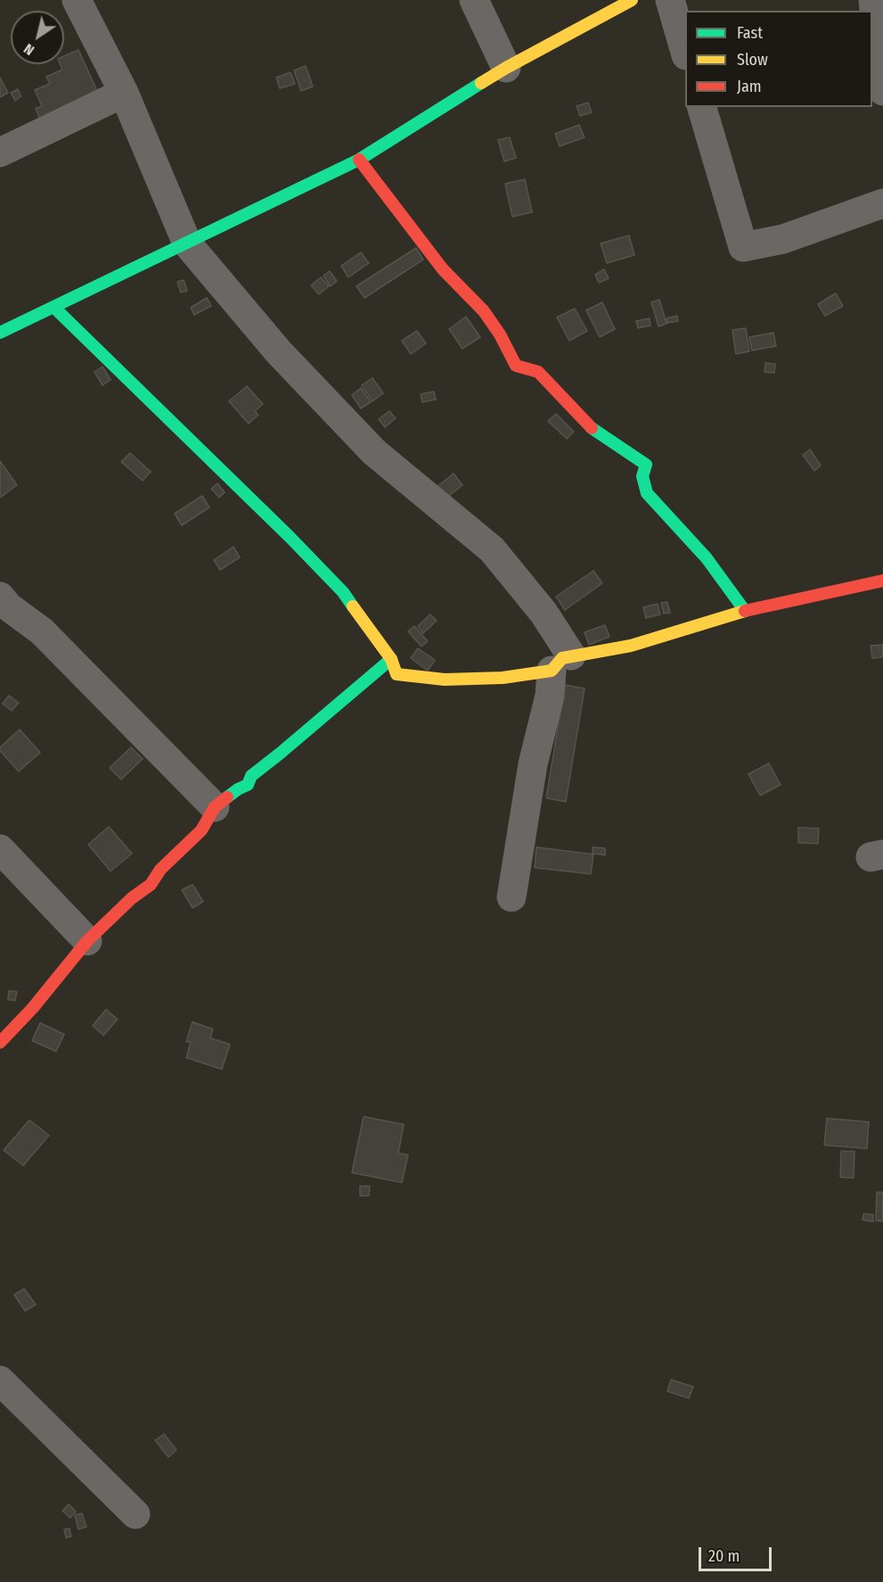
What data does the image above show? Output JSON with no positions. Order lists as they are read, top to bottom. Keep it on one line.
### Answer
{"legend":["Fast","Slow","Jam"],"scale_bar":"20 m","north":"bottom left"}
